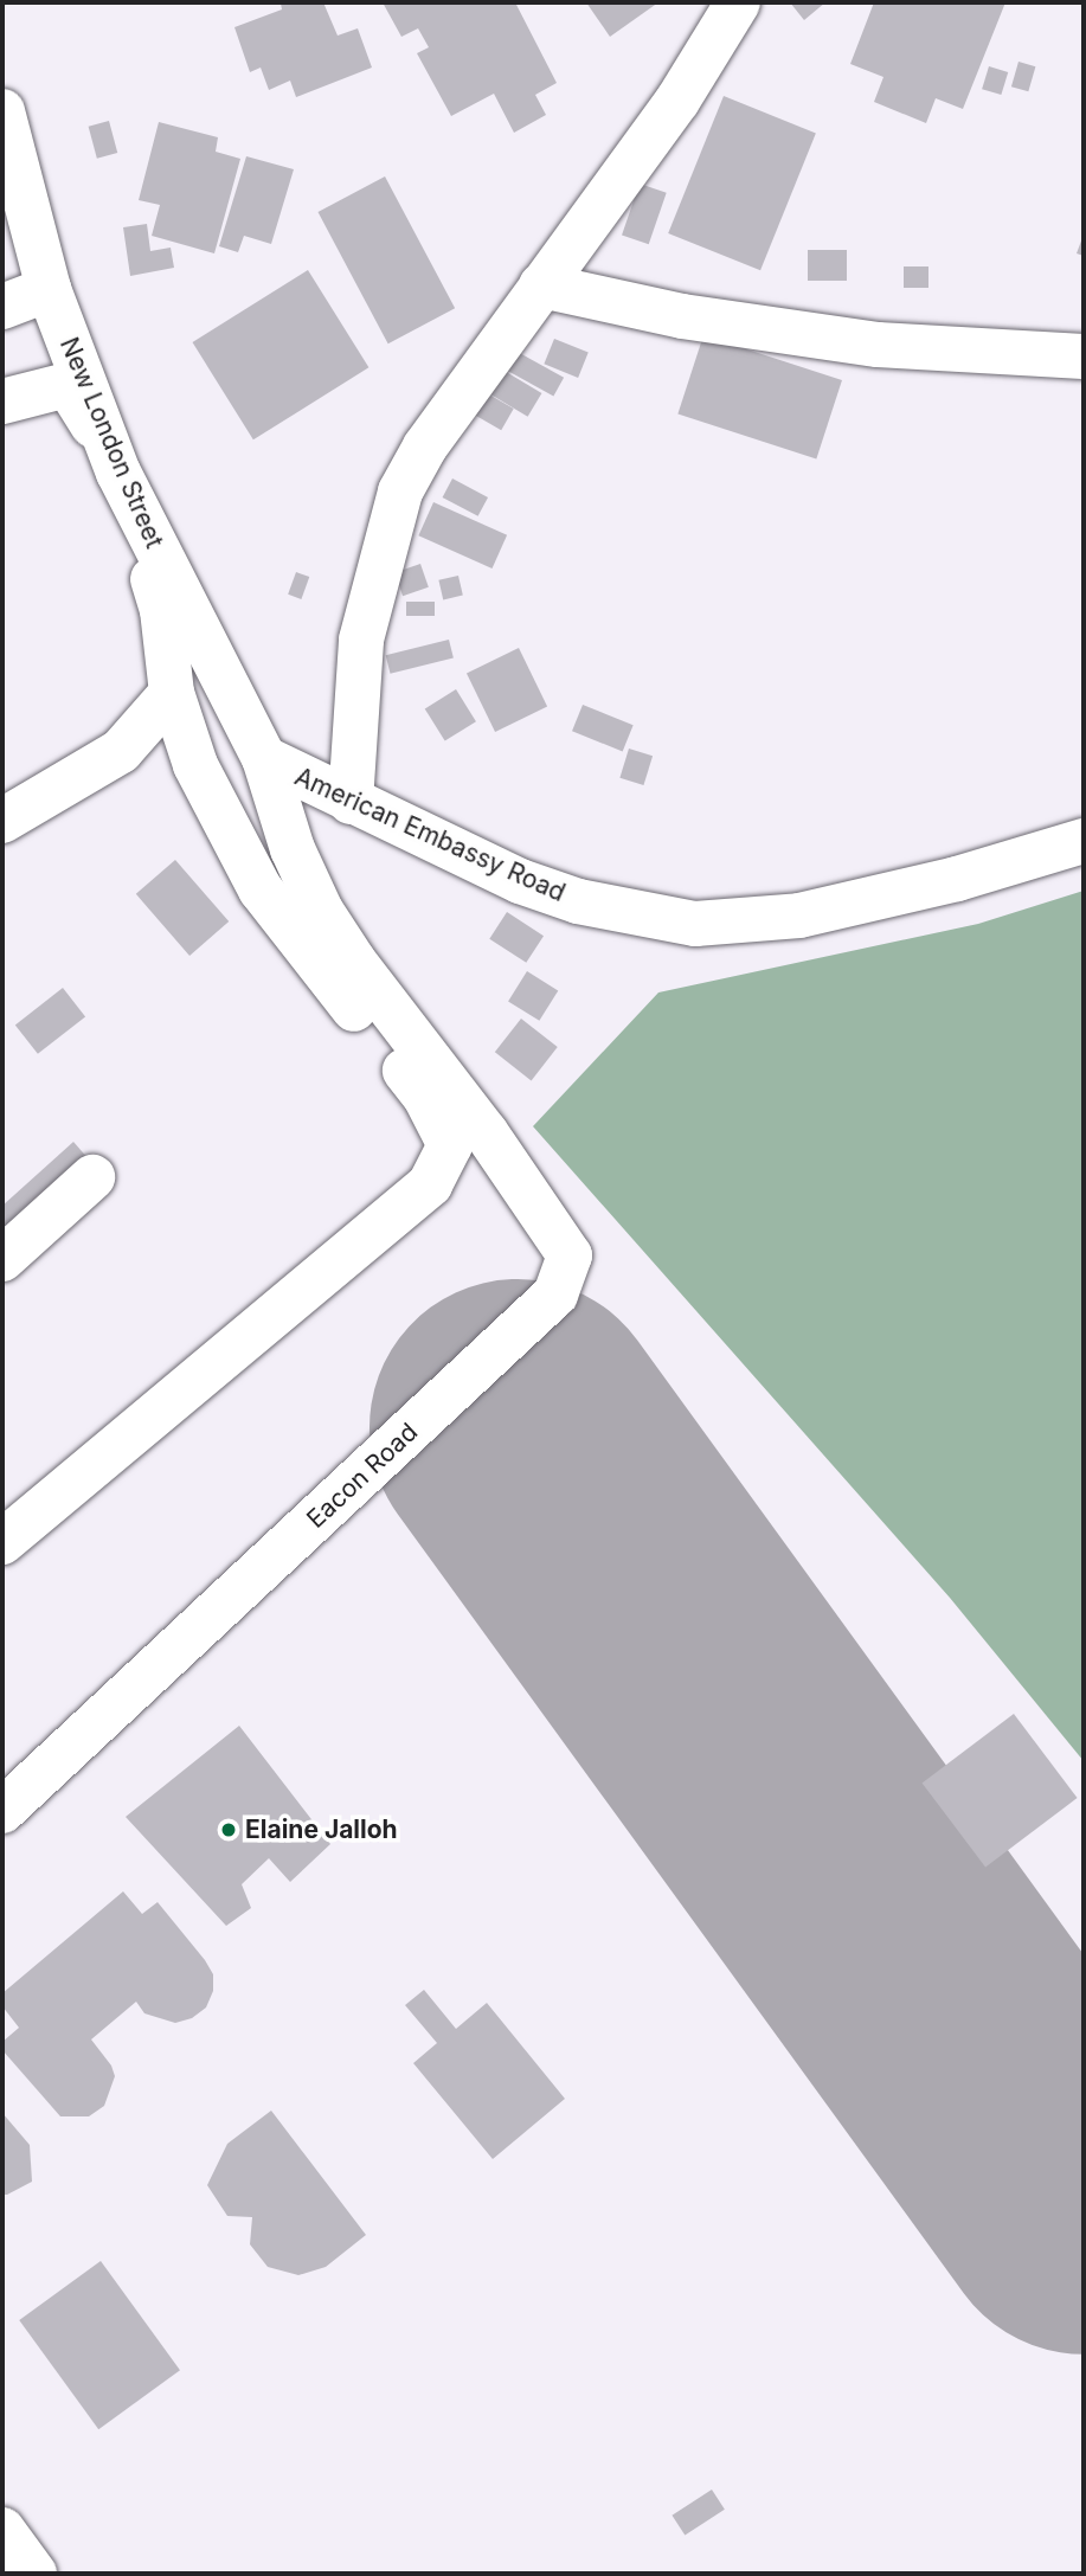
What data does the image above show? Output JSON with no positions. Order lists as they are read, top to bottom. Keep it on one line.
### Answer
{"streets":{"street":["New London Street","American Embassy Road","Eacon Road"]},"crossings":[["New London Street","American Embassy Road"],["New London Street","Eacon Road"]],"places":["Elaine Jalloh"]}
